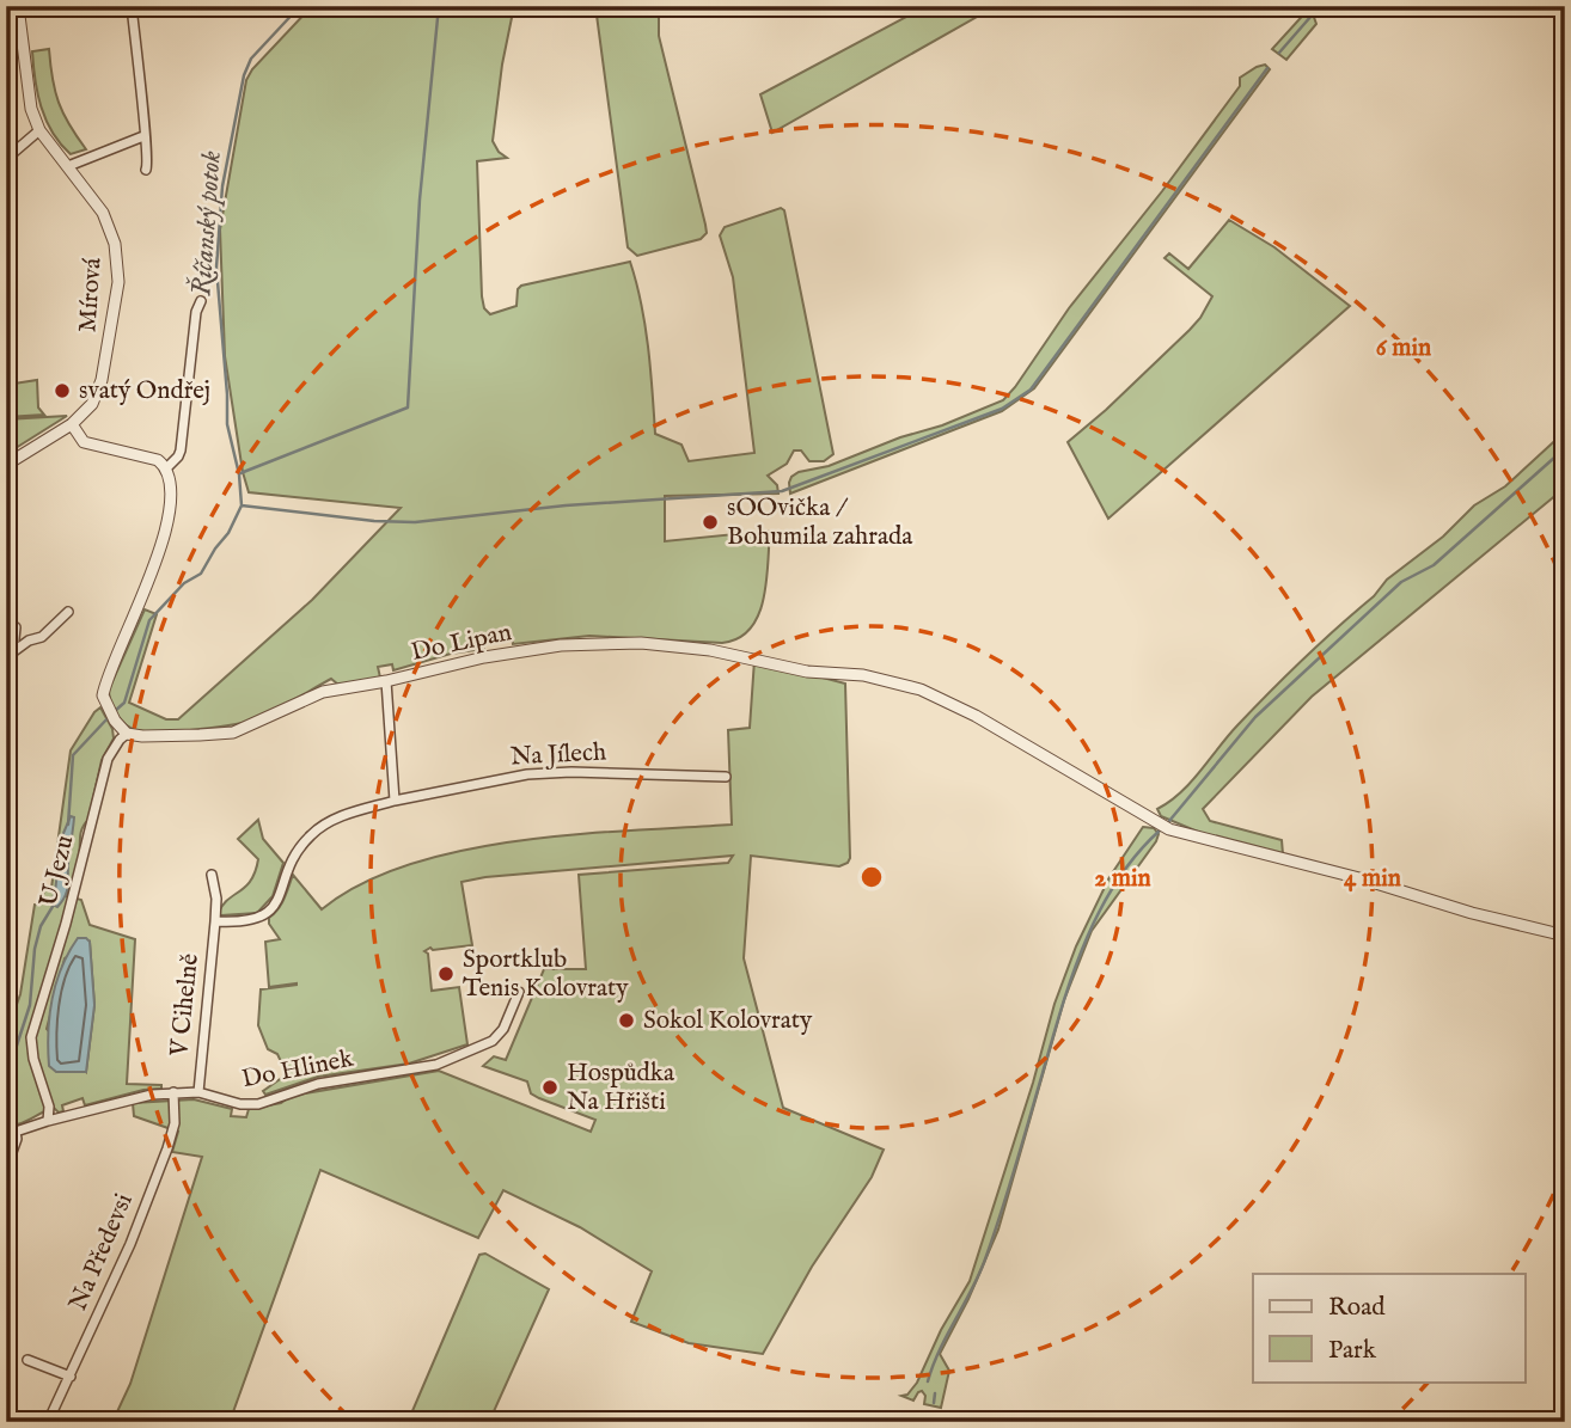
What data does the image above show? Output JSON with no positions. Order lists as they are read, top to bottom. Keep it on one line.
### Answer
{"streets":{"street":["Mírová","Do Lipan","Na Jílech","U Jezu","V Cihelně","Do Hlinek","Na Předevsi"]},"crossings":[["Do Lipan","U Jezu"],["Na Jílech","V Cihelně"],["U Jezu","Do Hlinek"],["V Cihelně","Do Hlinek"],["Do Hlinek","Na Předevsi"]],"water":["Říčanský potok"],"places":["svatý Ondřej","sOOvička / Bohumila zahrada","Sportklub Tenis Kolovraty","Sokol Kolovraty","Hospůdka Na Hřišti"],"legend":["Road","Park"],"rings":["6 min","2 min","4 min"]}
